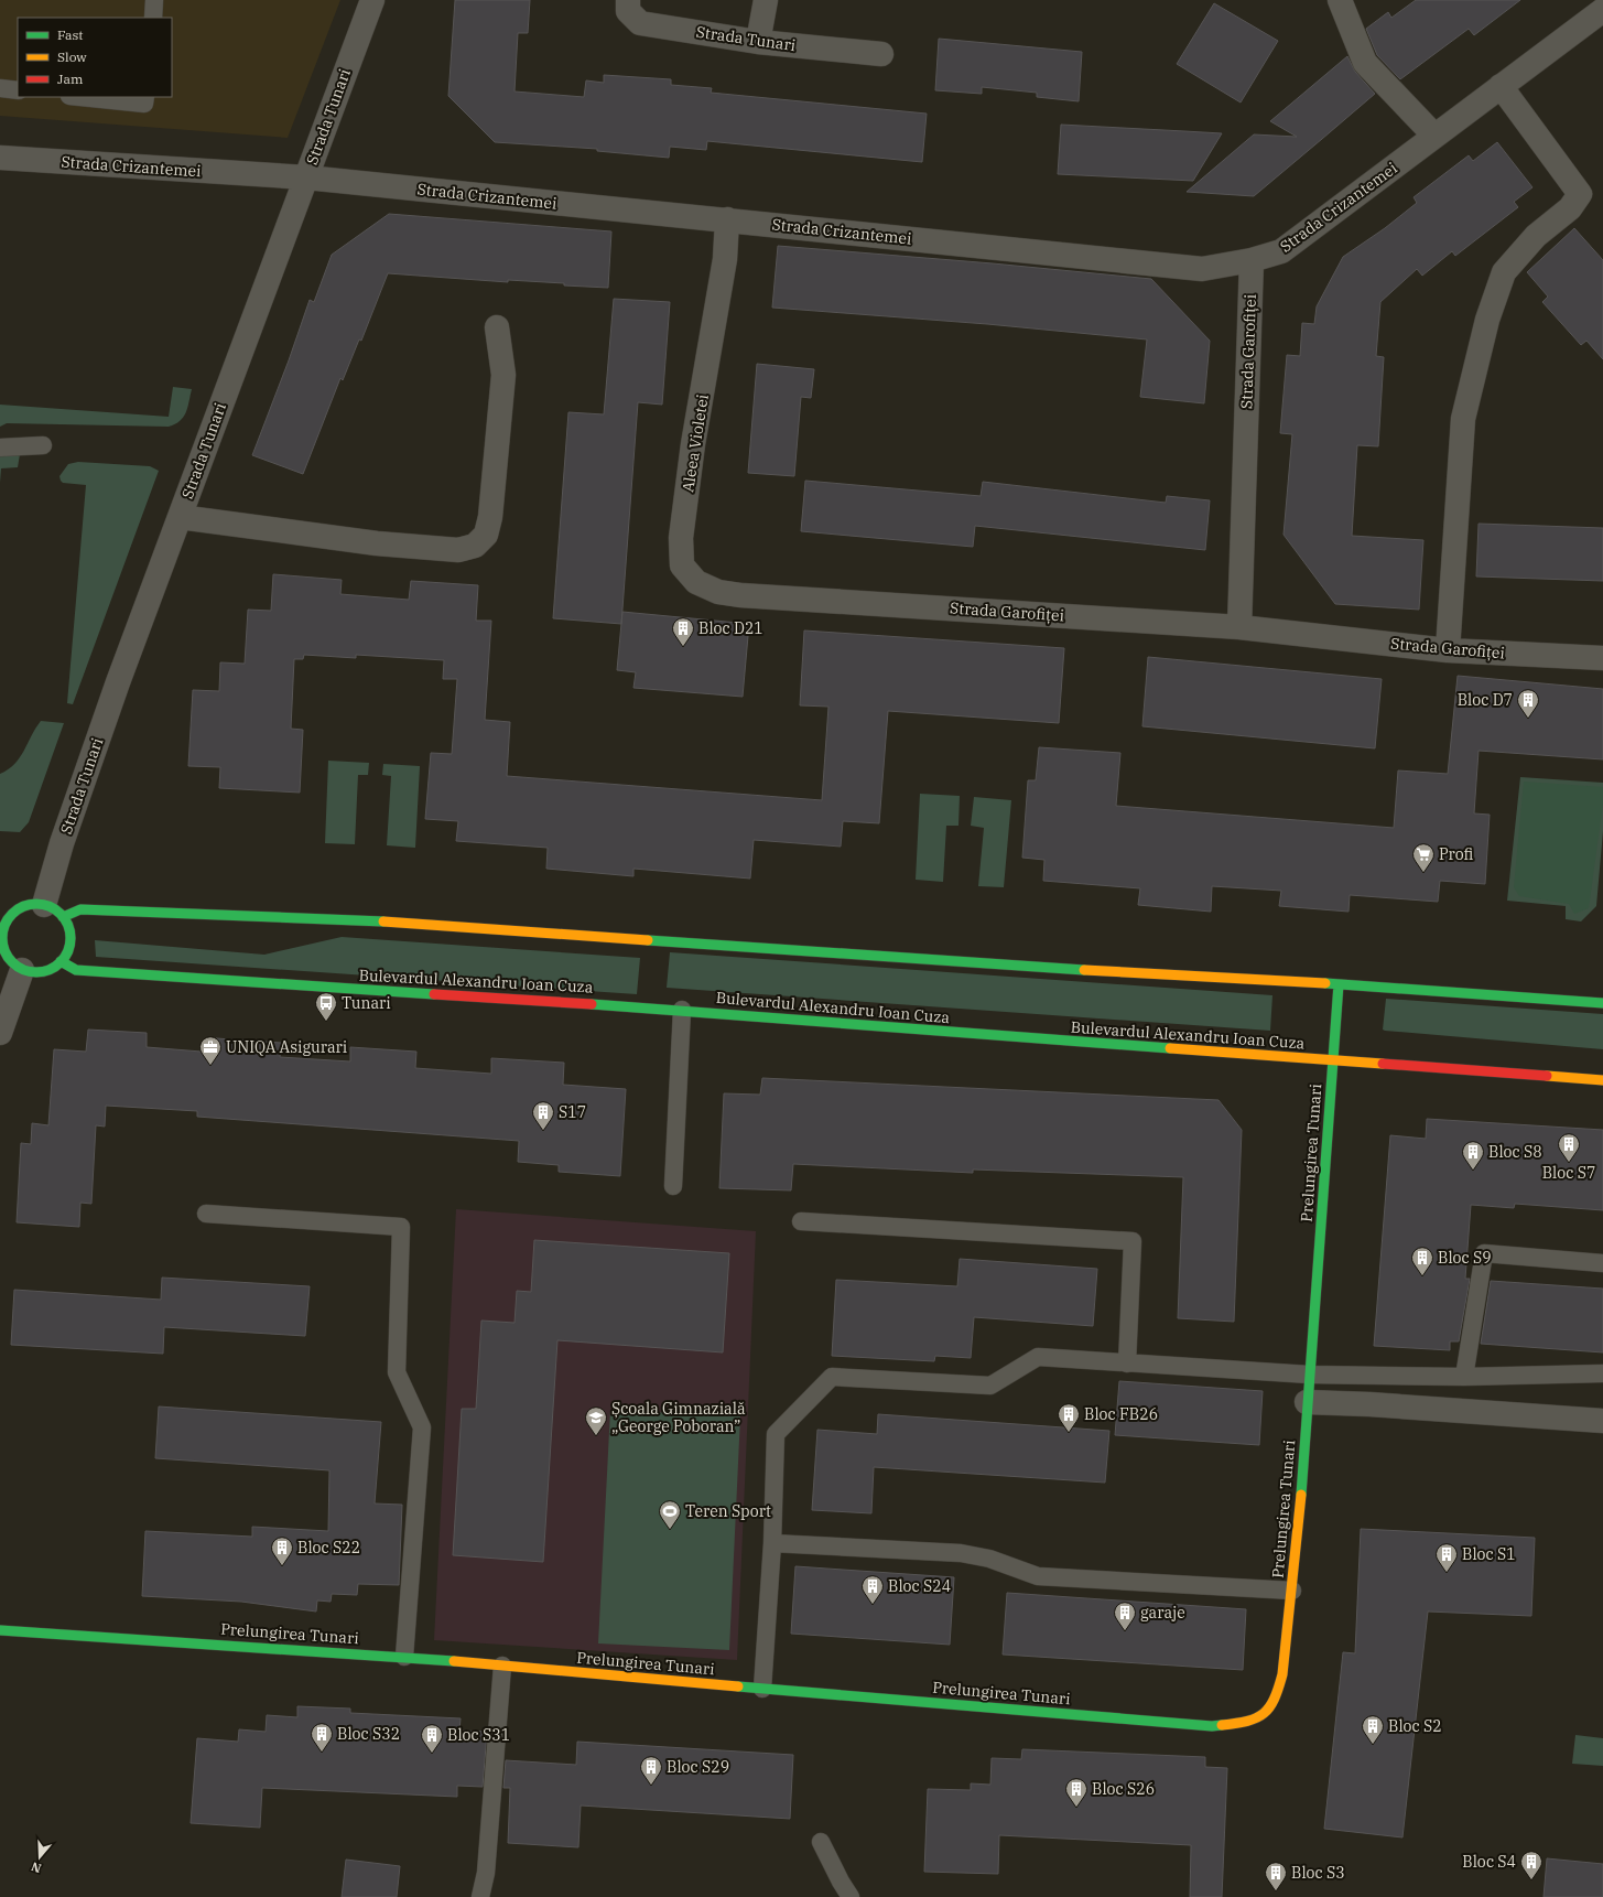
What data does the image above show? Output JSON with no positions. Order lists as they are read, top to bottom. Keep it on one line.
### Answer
{"streets":{"main road":["Bulevardul Alexandru Ioan Cuza","Prelungirea Tunari"],"street":["Strada Tunari","Strada Crizantemei","Strada Garofiței","Aleea Violetei"]},"crossings":[["Strada Tunari","Strada Crizantemei"],["Strada Tunari","Bulevardul Alexandru Ioan Cuza"],["Strada Crizantemei","Strada Garofiței"],["Strada Crizantemei","Aleea Violetei"],["Strada Garofiței","Aleea Violetei"],["Bulevardul Alexandru Ioan Cuza","Prelungirea Tunari"]],"places":{"building":["Bloc D21","Bloc D7","S17","Bloc S7","Bloc S8","Bloc S9","Bloc FB26","Bloc S22","Bloc S1","Bloc S24","garaje","Bloc S2","Bloc S32","Bloc S31","Bloc S29","Bloc S26","Bloc S4","Bloc S3"],"supermarket":["Profi"],"bus stop":["Tunari"],"office":["UNIQA Asigurari"],"school or university":["Școala Gimnazială „George Poboran”"],"sports":["Teren Sport"]},"legend":["Fast","Slow","Jam"],"north":"bottom"}
